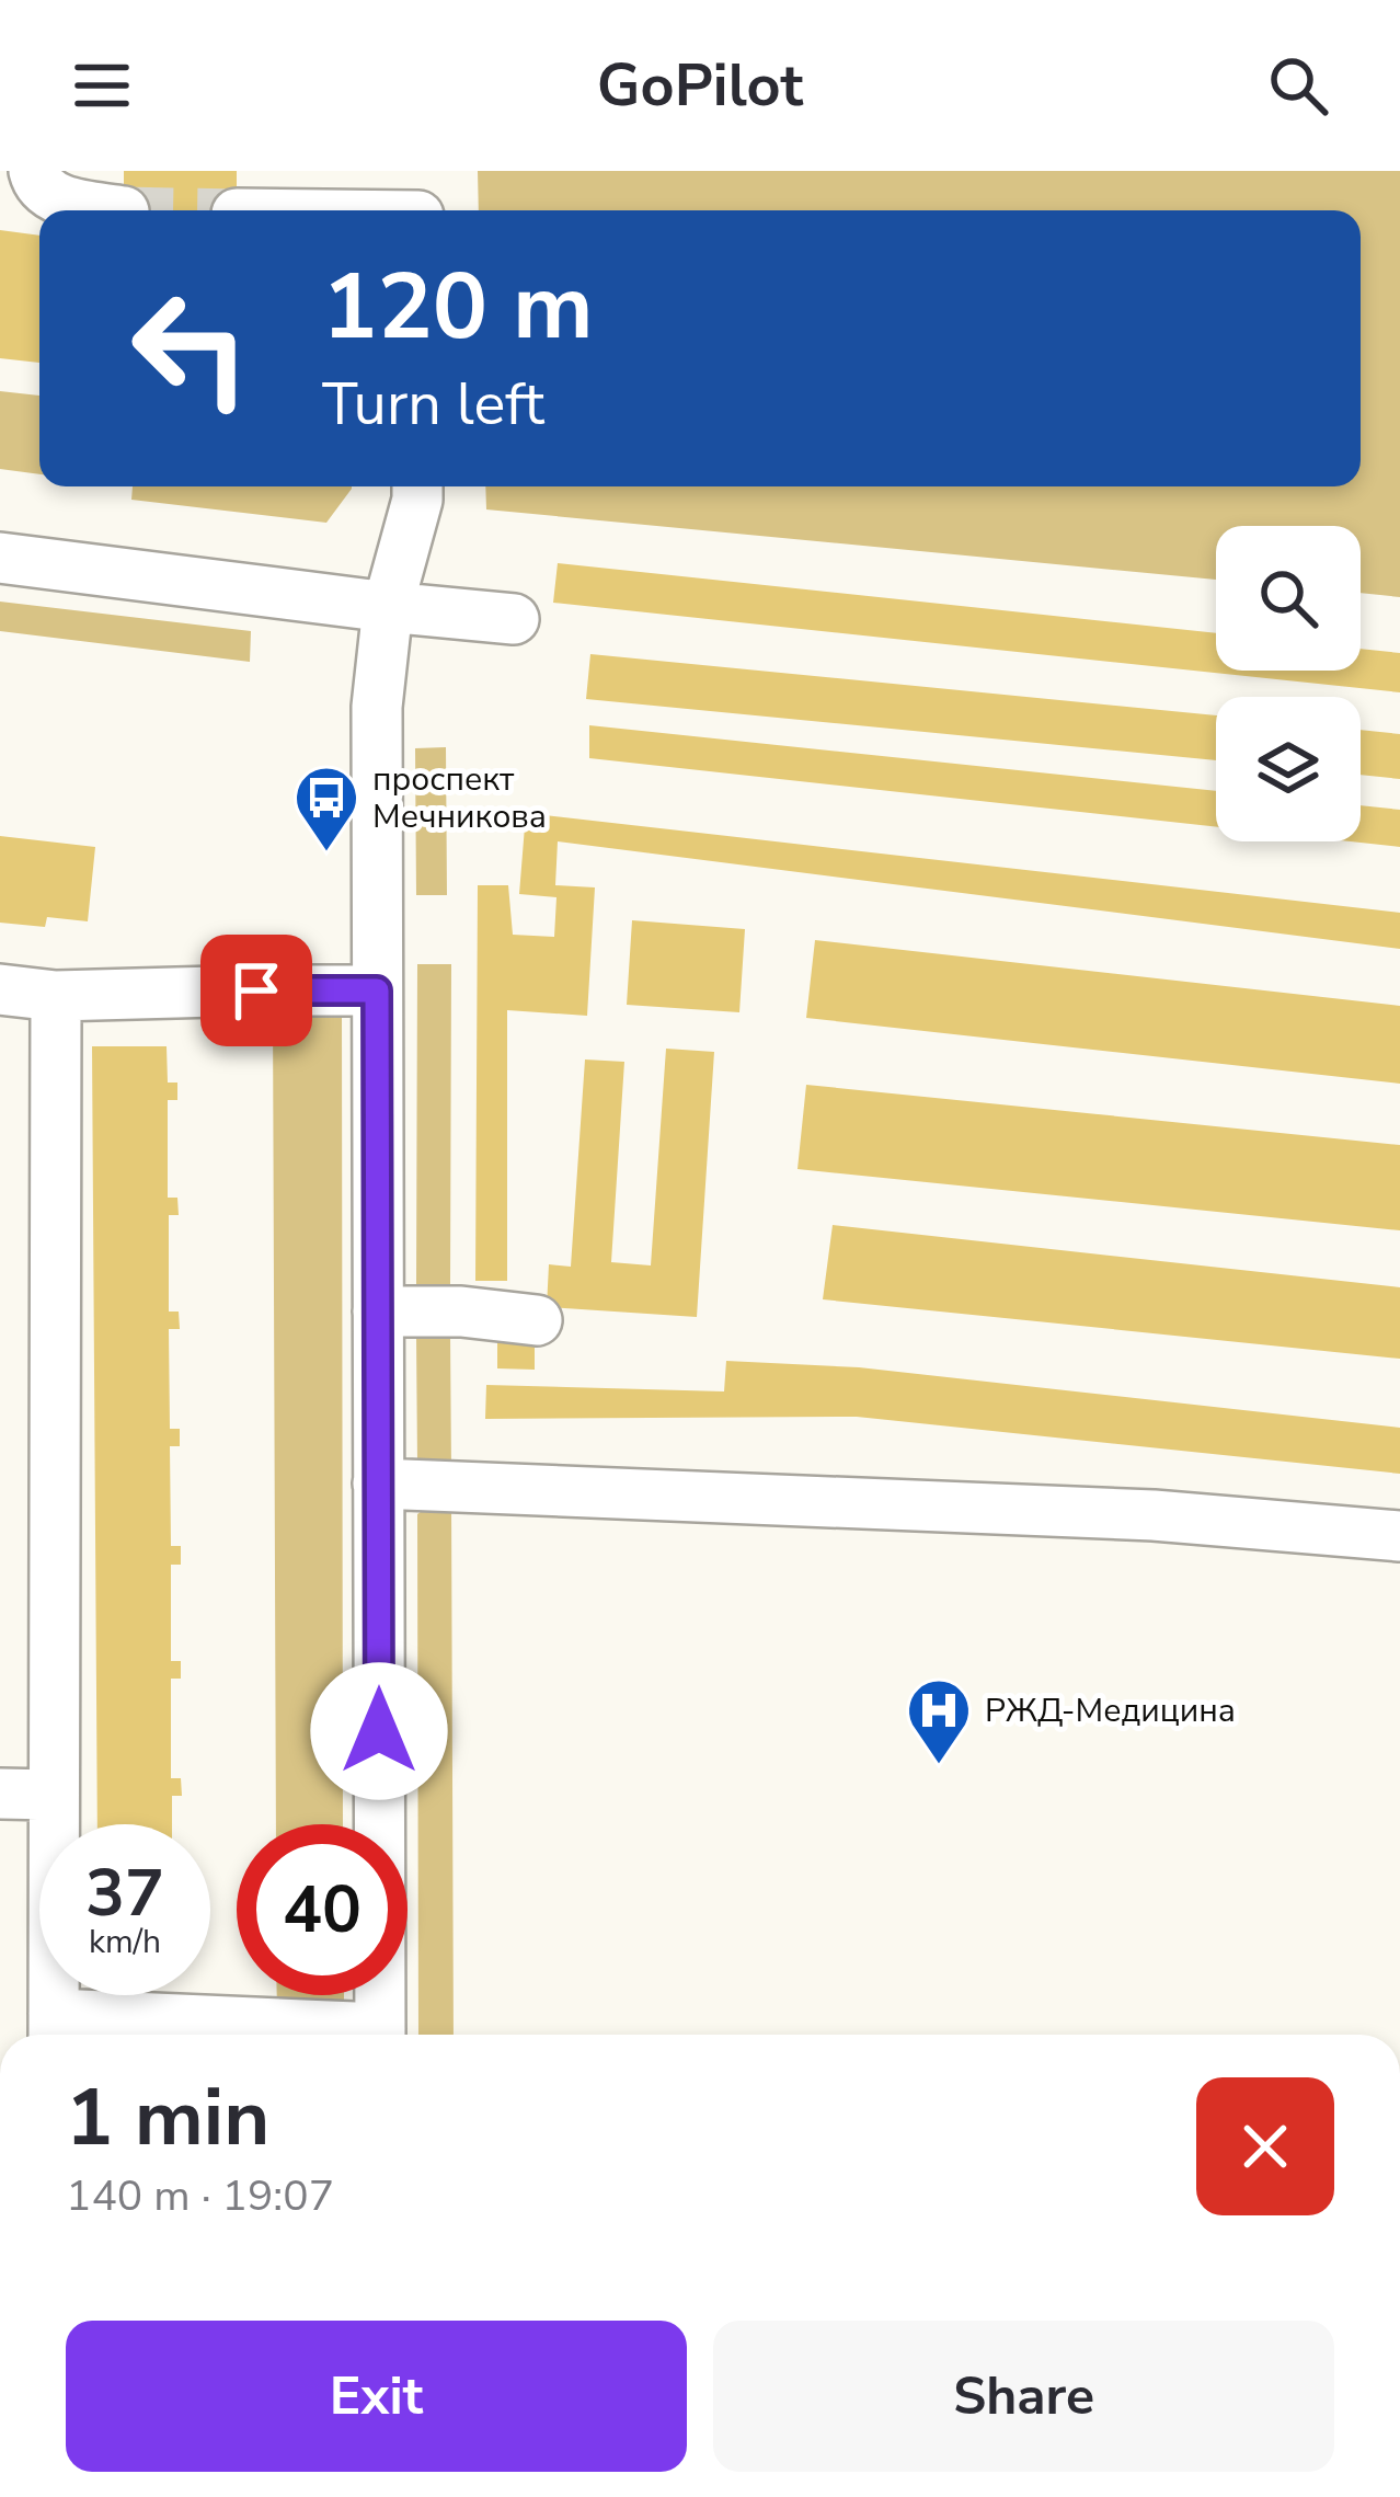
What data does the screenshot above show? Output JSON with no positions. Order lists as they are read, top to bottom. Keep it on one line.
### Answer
{"places":{"bus stop":["проспект Мечникова"],"hospital":["РЖД-Медицина"]},"page":{"header":"GoPilot","turn":["120 m","Turn left"],"speed":"37 km/h","limit":"40","heading":["1 min","140 m · 19:07"],"buttons":["Exit","Share"]}}
